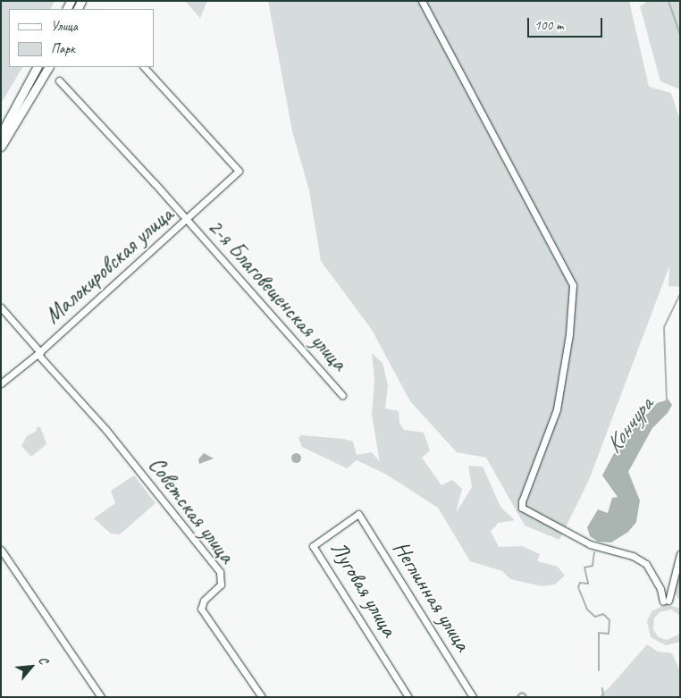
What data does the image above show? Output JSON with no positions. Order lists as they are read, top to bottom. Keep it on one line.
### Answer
{"streets":{"street":["Малокировская улица","2-я Благовещенская улица","Советская улица","Луговая улица","Неглинная улица"]},"crossings":[["Малокировская улица","2-я Благовещенская улица"],["Малокировская улица","Советская улица"],["Луговая улица","Неглинная улица"]],"water":["Кончура"],"legend":["Улица","Парк"],"scale_bar":"100 m","north":"top right"}
